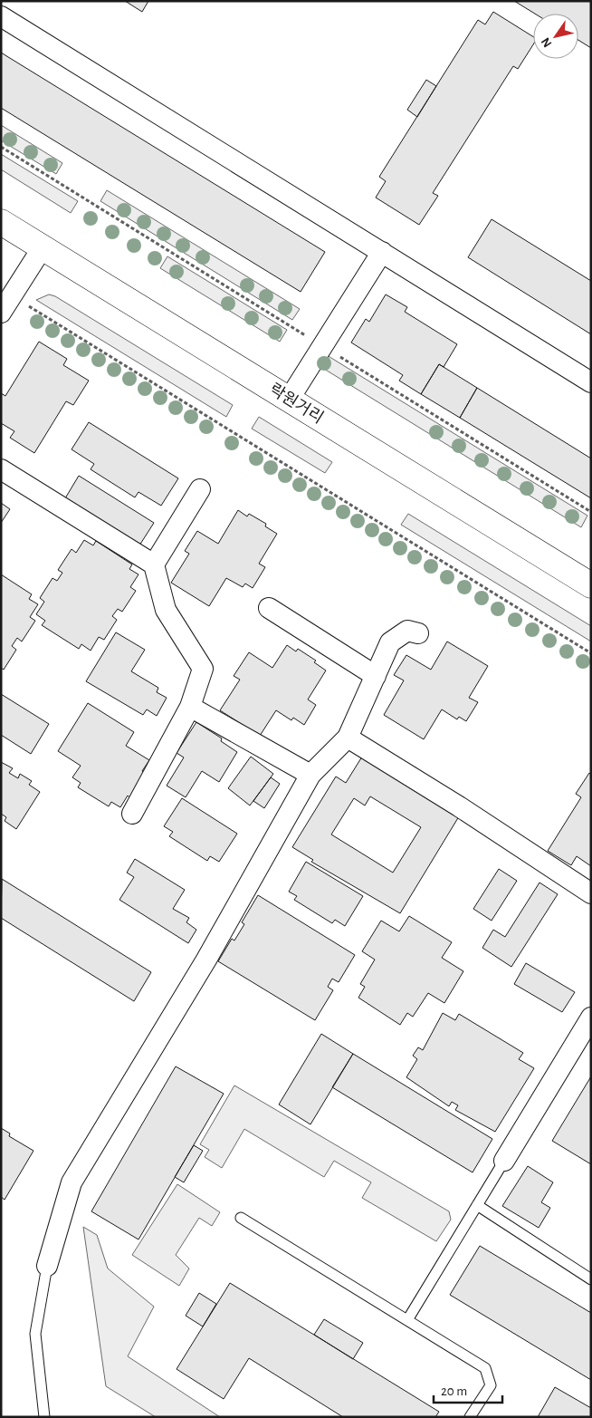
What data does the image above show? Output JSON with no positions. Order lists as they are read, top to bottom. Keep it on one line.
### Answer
{"streets":{"main road":["락원거리"]},"scale_bar":"20 m","north":"bottom left"}
